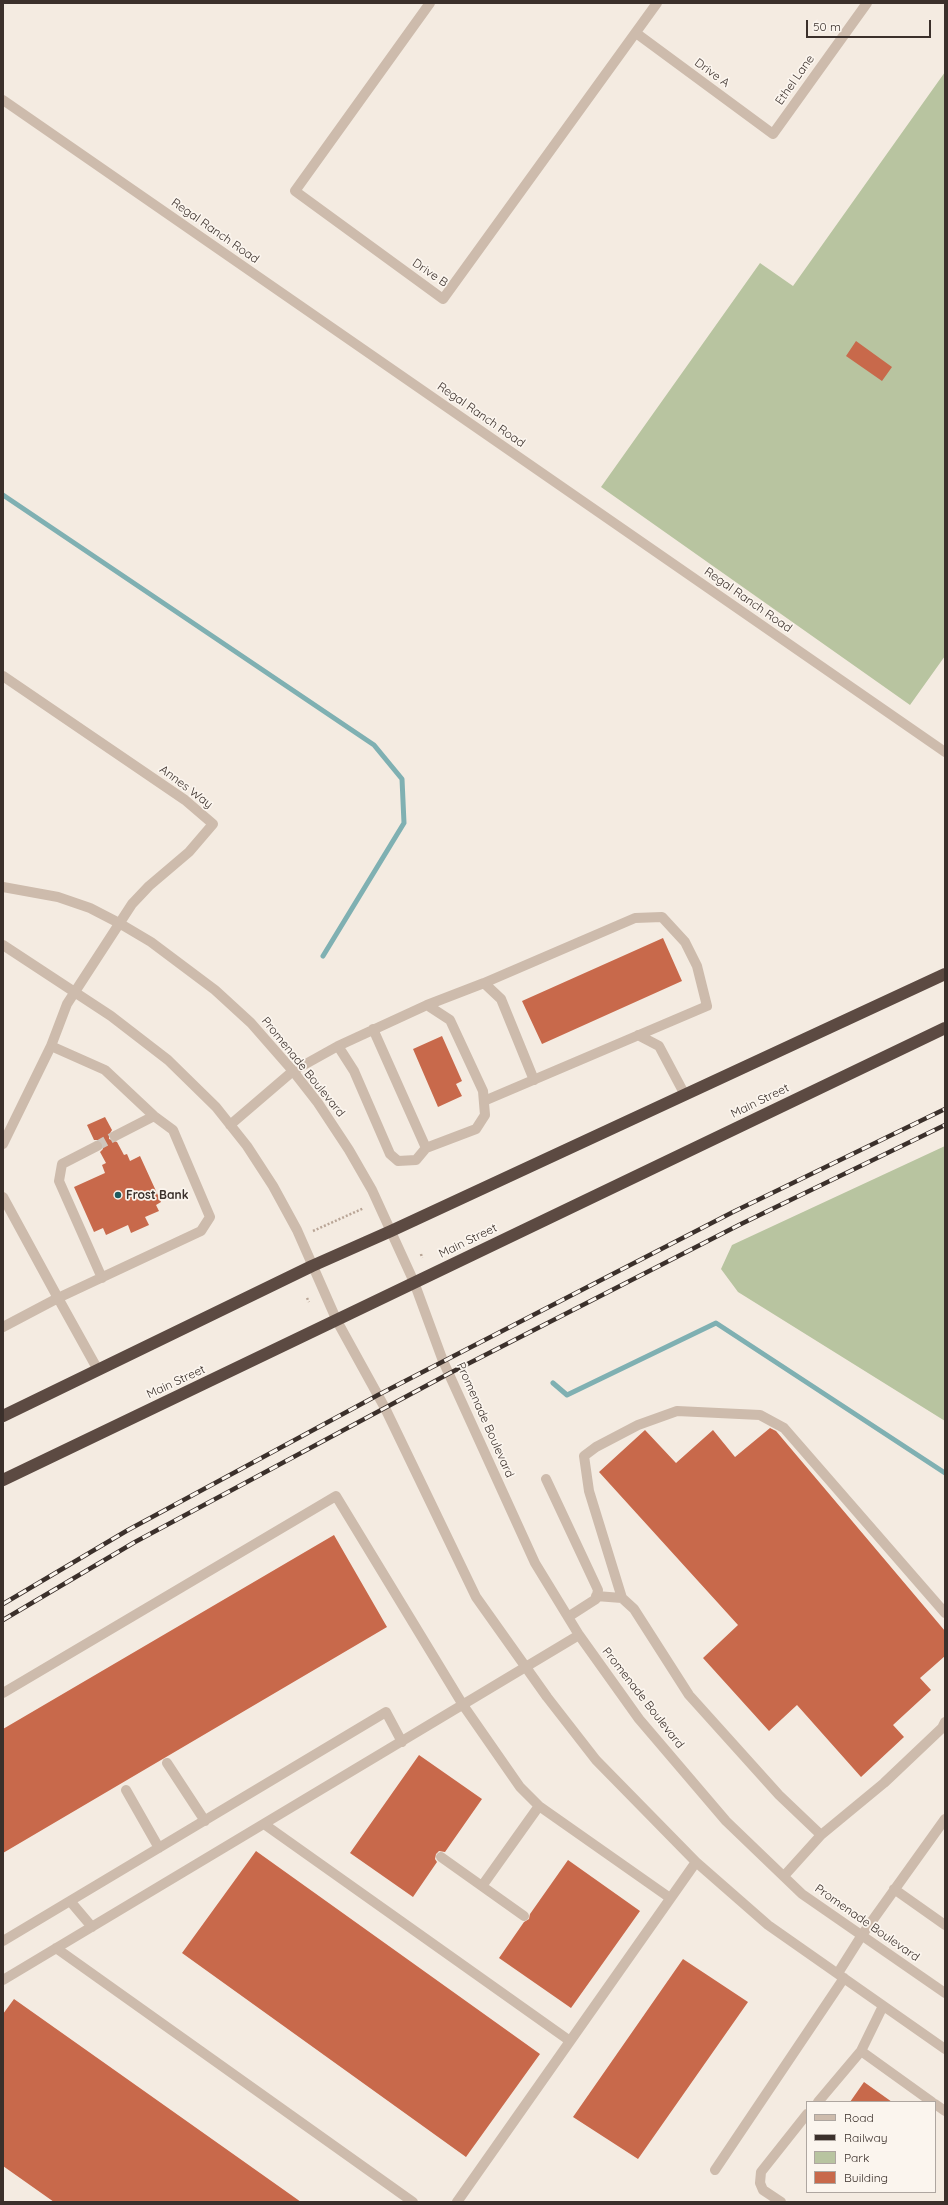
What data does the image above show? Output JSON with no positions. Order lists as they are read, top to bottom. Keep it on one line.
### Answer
{"streets":{"highway":["Main Street"],"street":["Drive A","Ethel Lane","Regal Ranch Road","Drive B","Annes Way","Promenade Boulevard"]},"crossings":[["Drive A","Ethel Lane"],["Drive A","Drive B"],["Annes Way","Promenade Boulevard"],["Promenade Boulevard","Main Street"]],"places":["Frost Bank"],"legend":["Road","Railway","Park","Building"],"scale_bar":"50 m"}
